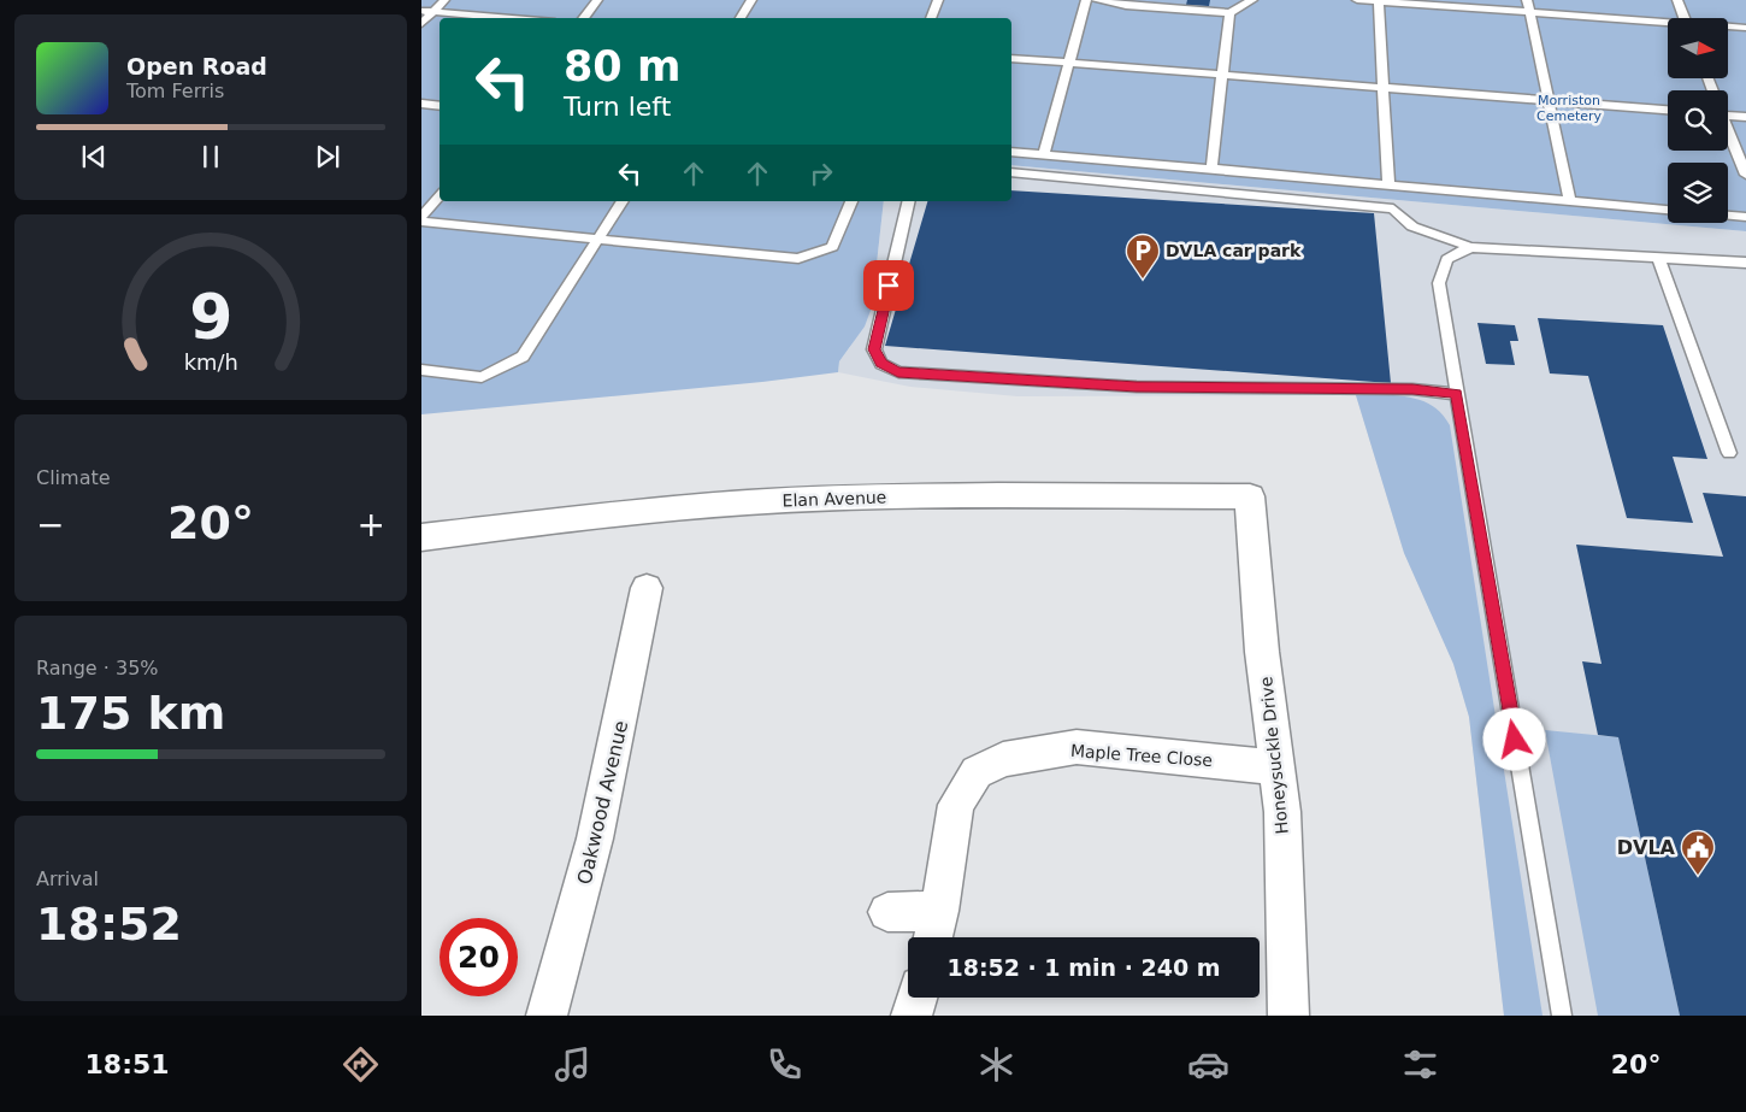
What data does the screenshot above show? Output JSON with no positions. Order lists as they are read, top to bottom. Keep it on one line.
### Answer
{"streets":{"street":["Elan Avenue","Maple Tree Close","Honeysuckle Drive","Oakwood Avenue"]},"crossings":[["Elan Avenue","Honeysuckle Drive"],["Maple Tree Close","Honeysuckle Drive"]],"parks":["Morriston Cemetery"],"places":{"parking":["DVLA car park"],"public building":["DVLA"]},"north":"right","page":{"turn":["80 m","Turn left"],"song":["Open Road","Tom Ferris"],"tile":["Climate",["Range · 35%","175 km"],["Arrival","18:52"]],"heat":["−","20°","+"],"limit":"20","trip":"18:52 · 1 min · 240 m","tabs":["18:51","20°"],"gauge":["9","km/h"]}}
